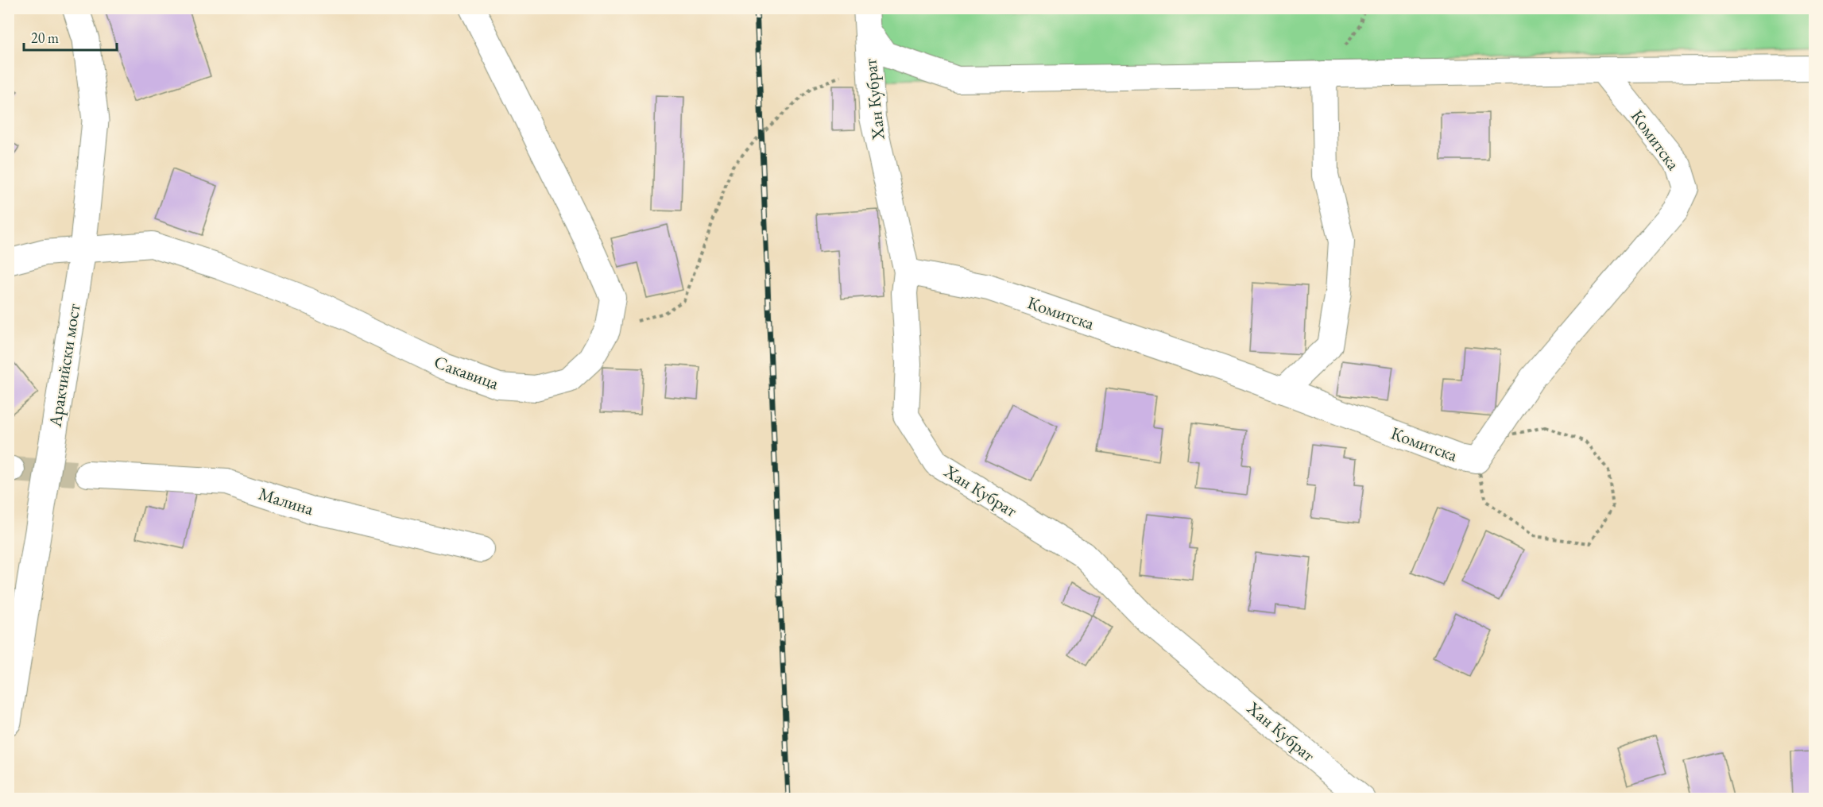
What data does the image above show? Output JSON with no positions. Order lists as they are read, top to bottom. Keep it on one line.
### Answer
{"streets":{"main road":["Аракчийски мост"],"street":["Хан Кубрат","Комитска","Сакавица","Малина"]},"crossings":[["Хан Кубрат","Комитска"],["Аракчийски мост","Сакавица"]],"scale_bar":"20 m"}
